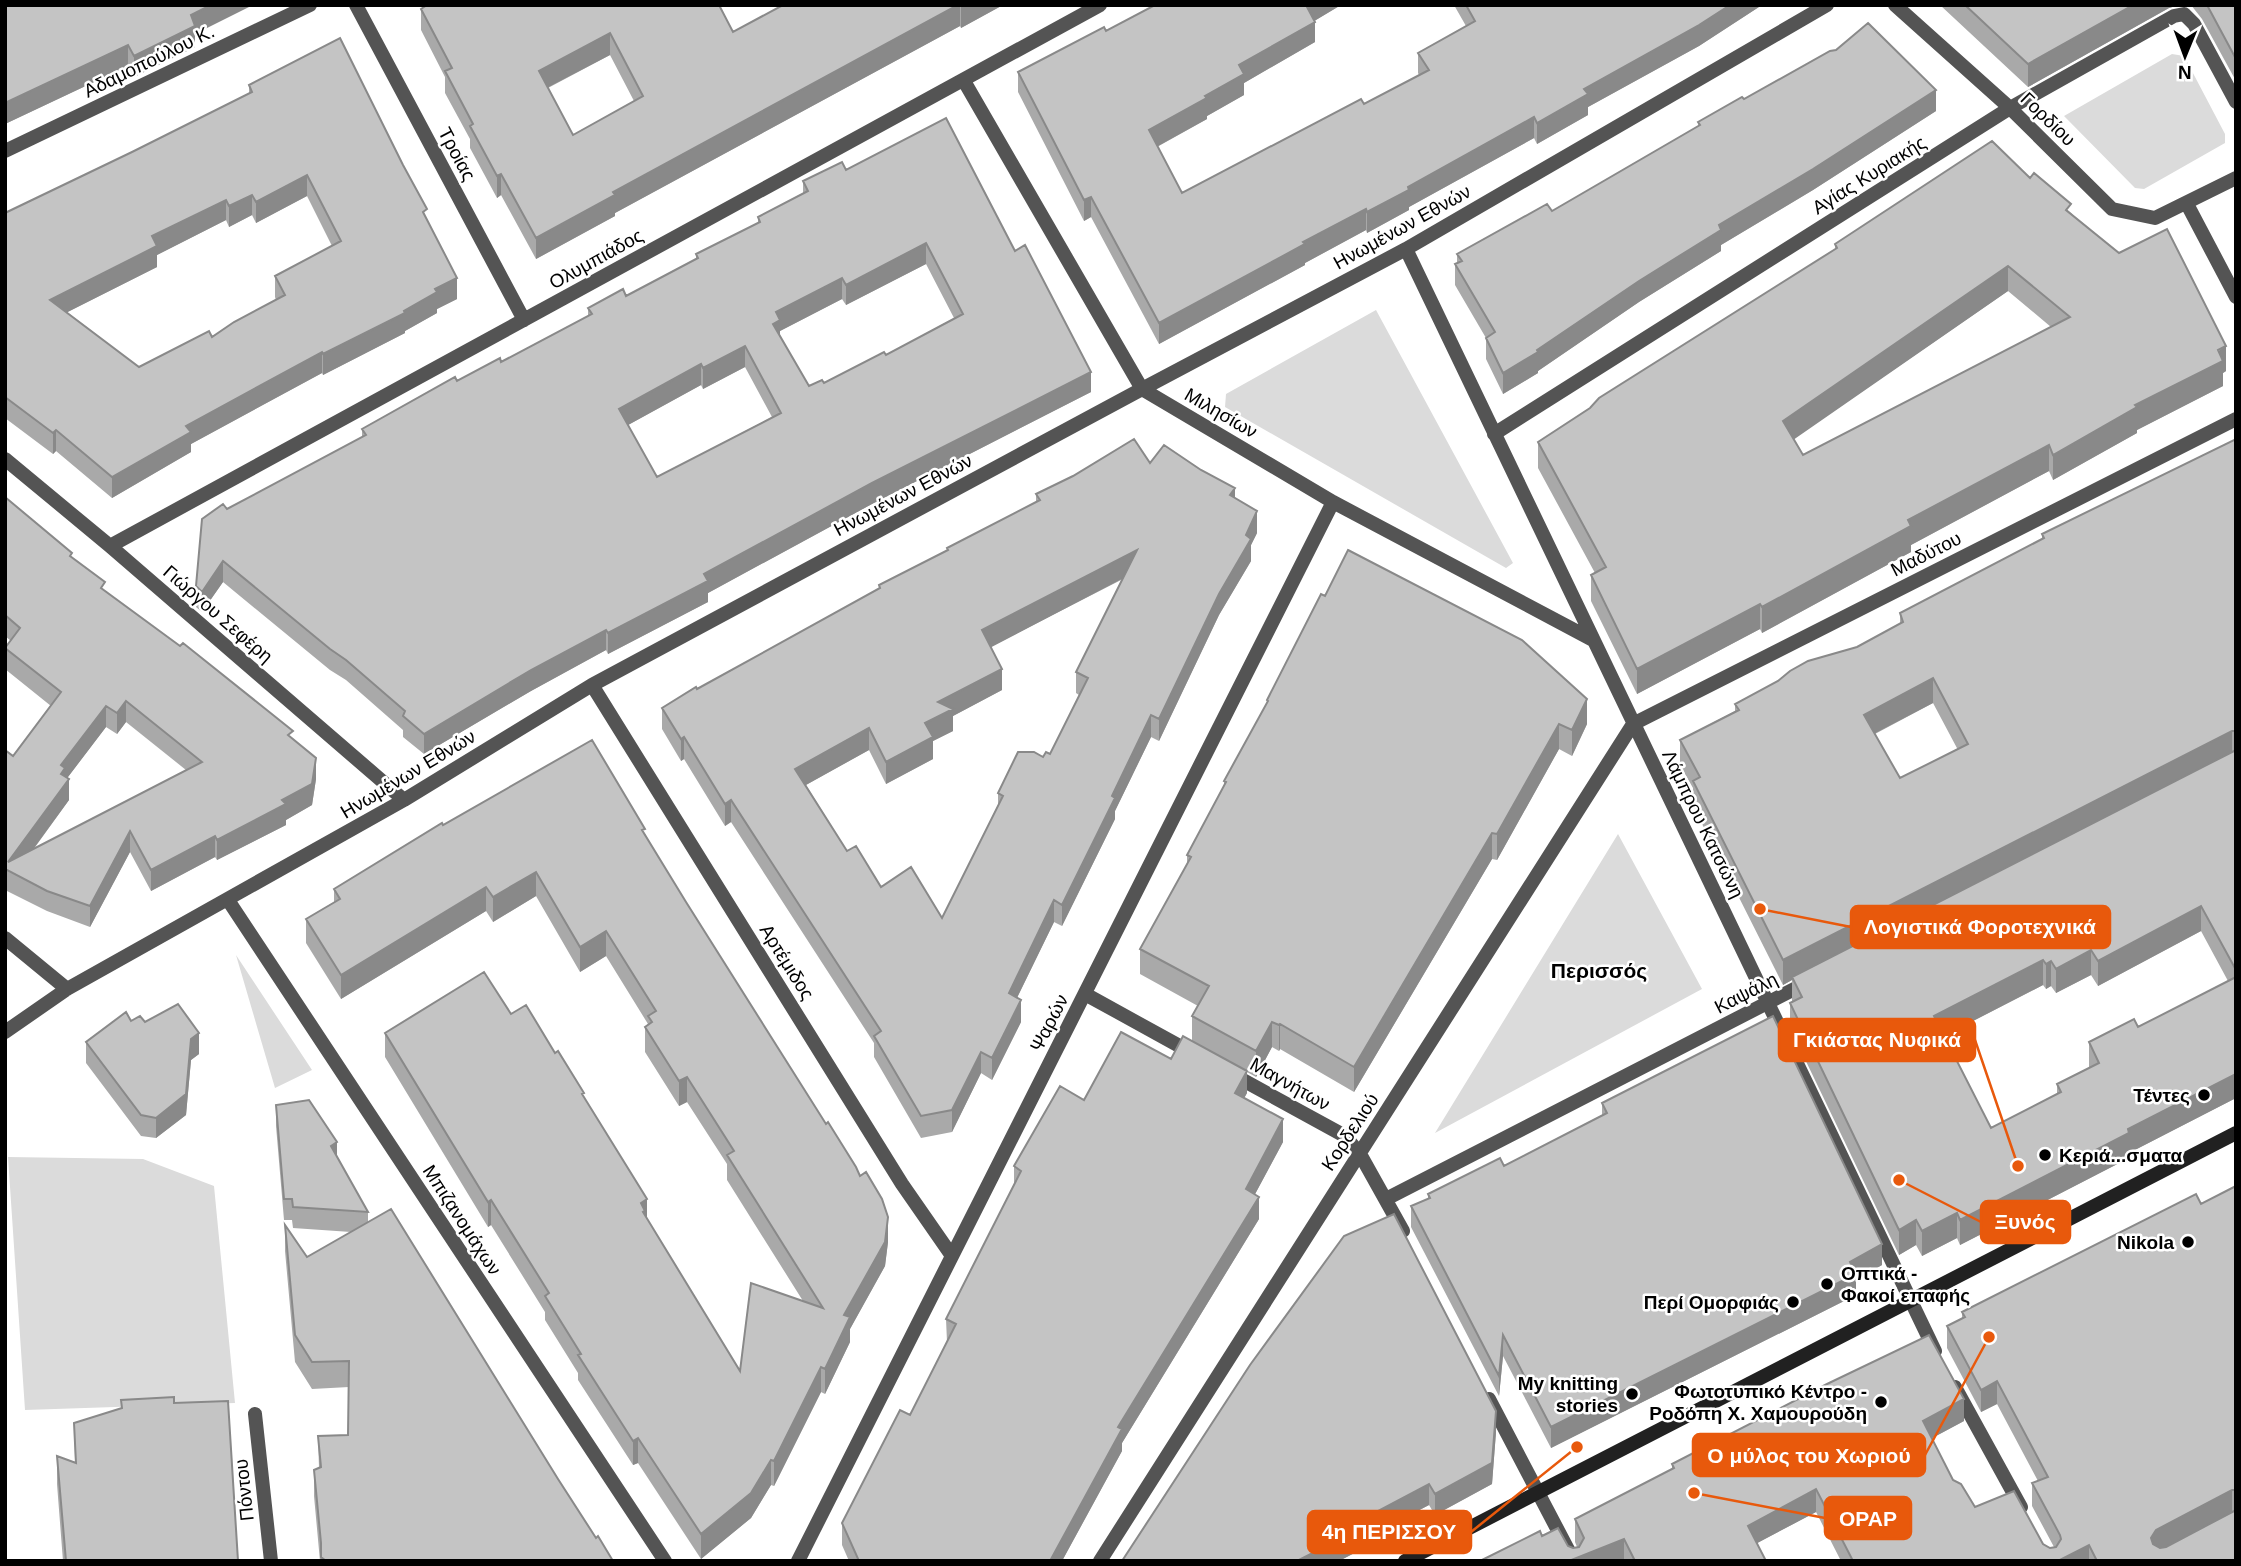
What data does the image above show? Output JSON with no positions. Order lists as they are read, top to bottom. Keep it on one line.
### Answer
{"streets":{"street":["Αδαμοπούλου Κ.","Γορδίου","Τροίας","Αγίας Κυριακής","Ηνωμένων Εθνών","Ολυμπιάδος","Μιλησίων","Μαδύτου","Γιώργου Σεφέρη","Λάμπρου Κατσώνη","Αρτέμιδος","Καψάλη","Ψαρών","Μαγνήτων","Κορδελιού","Μπιζανομάχων","Πόντου"]},"crossings":[["Γορδίου","Αγίας Κυριακής"],["Τροίας","Ολυμπιάδος"],["Αγίας Κυριακής","Λάμπρου Κατσώνη"],["Ηνωμένων Εθνών","Μιλησίων"],["Ηνωμένων Εθνών","Γιώργου Σεφέρη"],["Ηνωμένων Εθνών","Λάμπρου Κατσώνη"],["Ηνωμένων Εθνών","Αρτέμιδος"],["Ηνωμένων Εθνών","Μπιζανομάχων"],["Ολυμπιάδος","Μιλησίων"],["Ολυμπιάδος","Γιώργου Σεφέρη"],["Μιλησίων","Λάμπρου Κατσώνη"],["Μιλησίων","Ψαρών"],["Μαδύτου","Λάμπρου Κατσώνη"],["Μαδύτου","Κορδελιού"],["Λάμπρου Κατσώνη","Καψάλη"],["Λάμπρου Κατσώνη","Κορδελιού"],["Αρτέμιδος","Ψαρών"],["Καψάλη","Μαγνήτων"],["Ψαρών","Μαγνήτων"],["Μαγνήτων","Κορδελιού"]],"districts":["Περισσός"],"places":["Λογιστικά Φοροτεχνικά","Τέντες","Κεριά...σματα","Γκιάστας Νυφικά","Ξυνός","Nikola","Οπτικά - Φακοί επαφής","Περί Ομορφιάς","Ο μύλος του Χωριού","My knitting stories","Φωτοτυπικό Κέντρο - Ροδόπη Χ. Χαμουρούδη","4η ΠΕΡΙΣΣΟΥ","OPAP"],"north":"bottom"}
